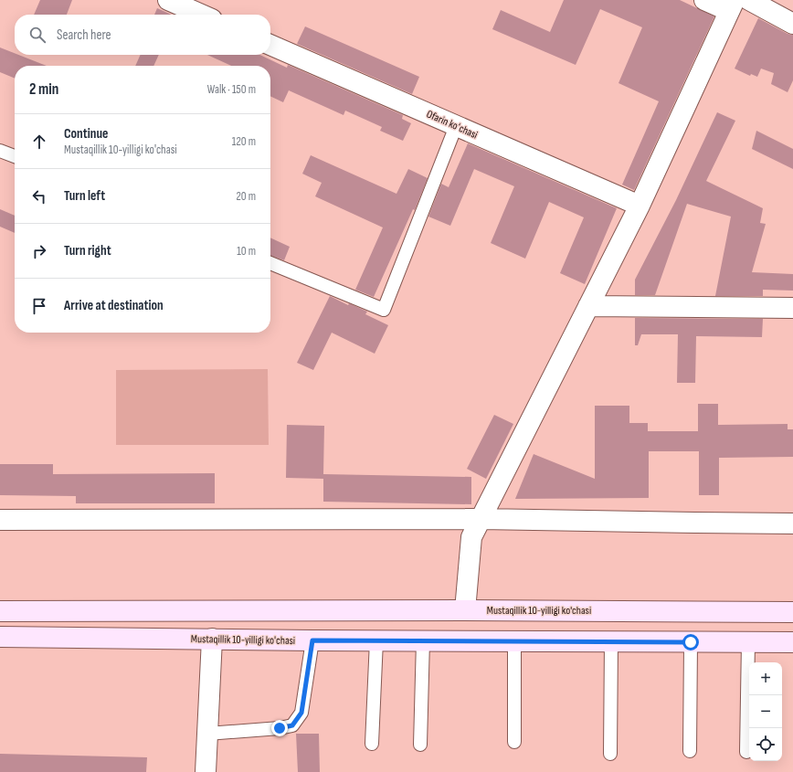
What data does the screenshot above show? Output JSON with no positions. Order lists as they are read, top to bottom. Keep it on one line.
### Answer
{"streets":{"main road":["Mustaqillik 10-yilligi ko'chasi"],"street":["Ofarin koʻchasi"]},"page":{"search":"Search here","heading":["2 min","Walk · 150 m"],"list":[["Continue","Mustaqillik 10-yilligi ko'chasi","120 m"],["Turn left","20 m"],["Turn right","10 m"],"Arrive at destination"],"map_buttons":["+","−"]}}
